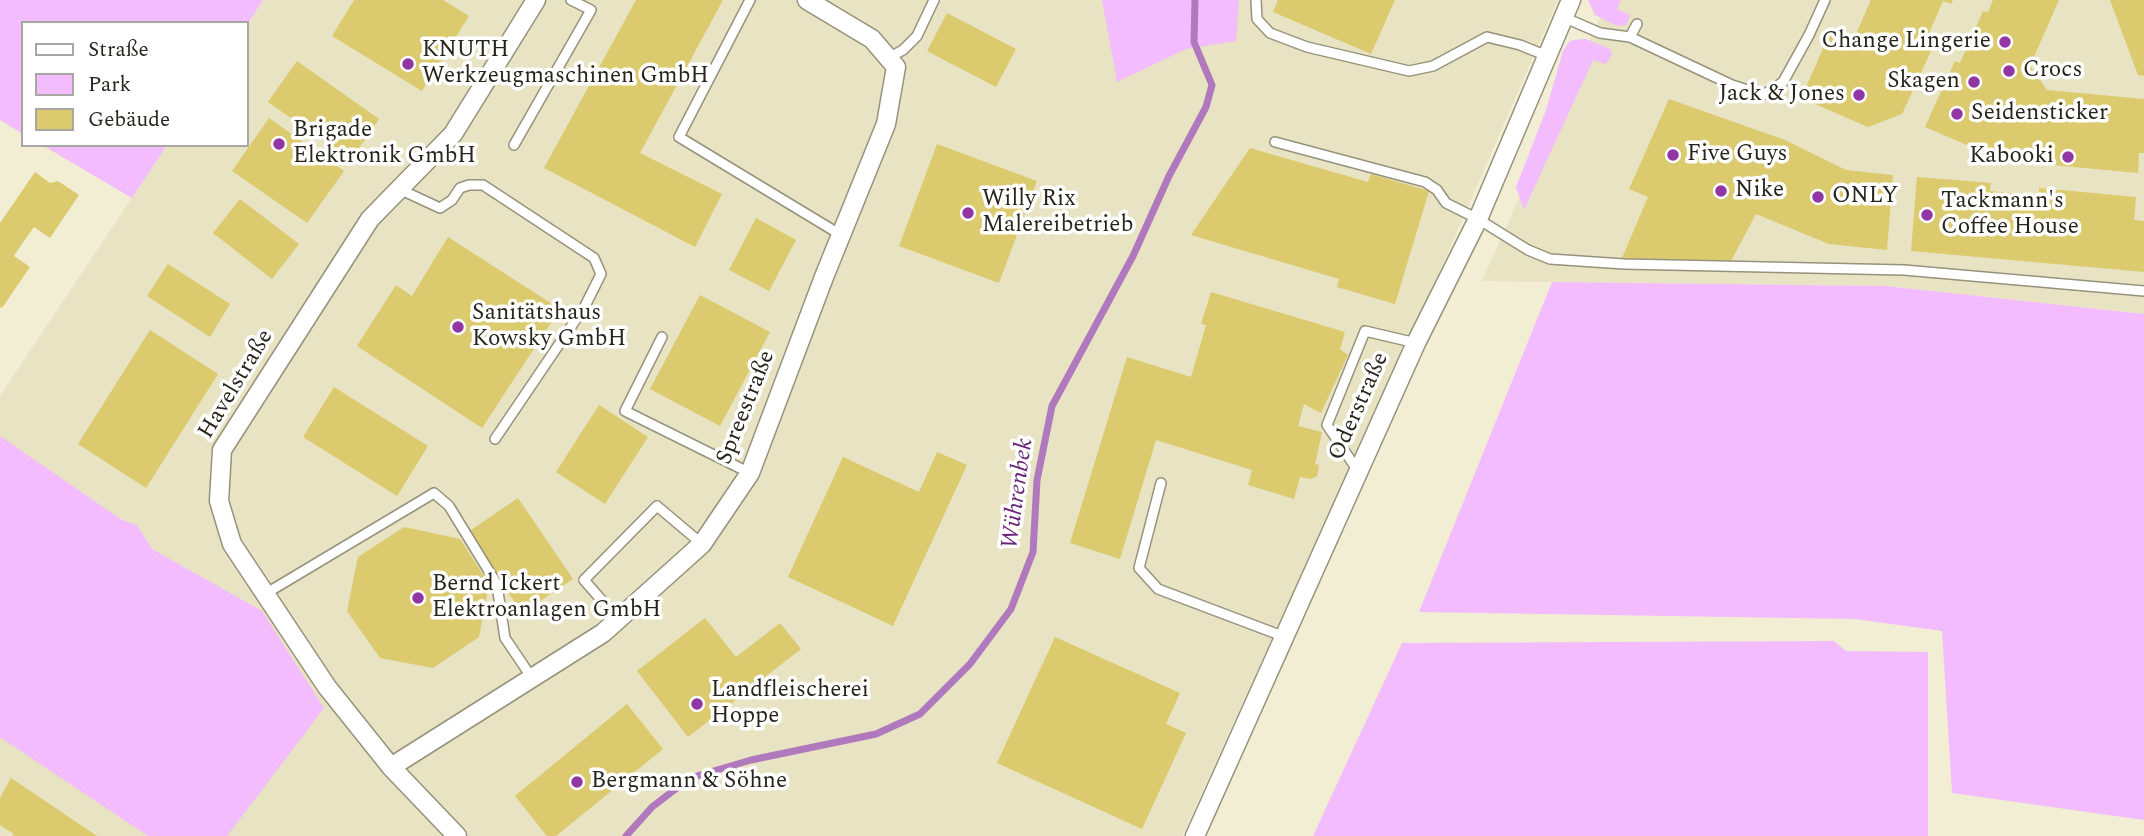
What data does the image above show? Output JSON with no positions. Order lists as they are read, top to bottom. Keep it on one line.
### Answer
{"streets":{"street":["Havelstraße","Oderstraße","Spreestraße"]},"crossings":[["Havelstraße","Spreestraße"]],"water":["Wührenbek"],"places":["Change Lingerie","KNUTH Werkzeugmaschinen GmbH","Crocs","Skagen","Jack & Jones","Seidensticker","Brigade Elektronik GmbH","Five Guys","Kabooki","Nike","ONLY","Willy Rix Malereibetrieb","Tackmann's Coffee House","Sanitätshaus Kowsky GmbH","Bernd Ickert Elektroanlagen GmbH","Landfleischerei Hoppe","Bergmann & Söhne"],"legend":["Straße","Park","Gebäude"]}
